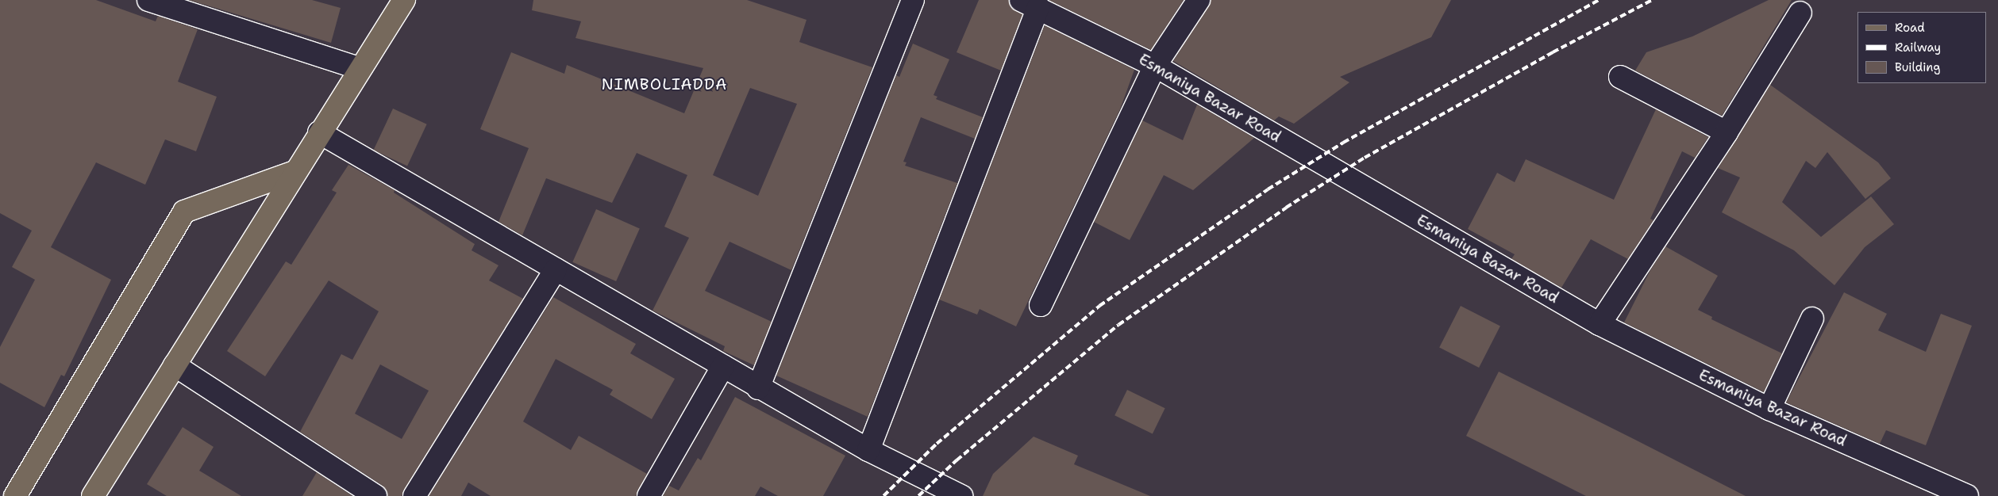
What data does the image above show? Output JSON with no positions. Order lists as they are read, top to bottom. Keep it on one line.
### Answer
{"streets":{"street":["Esmaniya Bazar Road"]},"districts":["NIMBOLIADDA"],"legend":["Road","Railway","Building"]}
